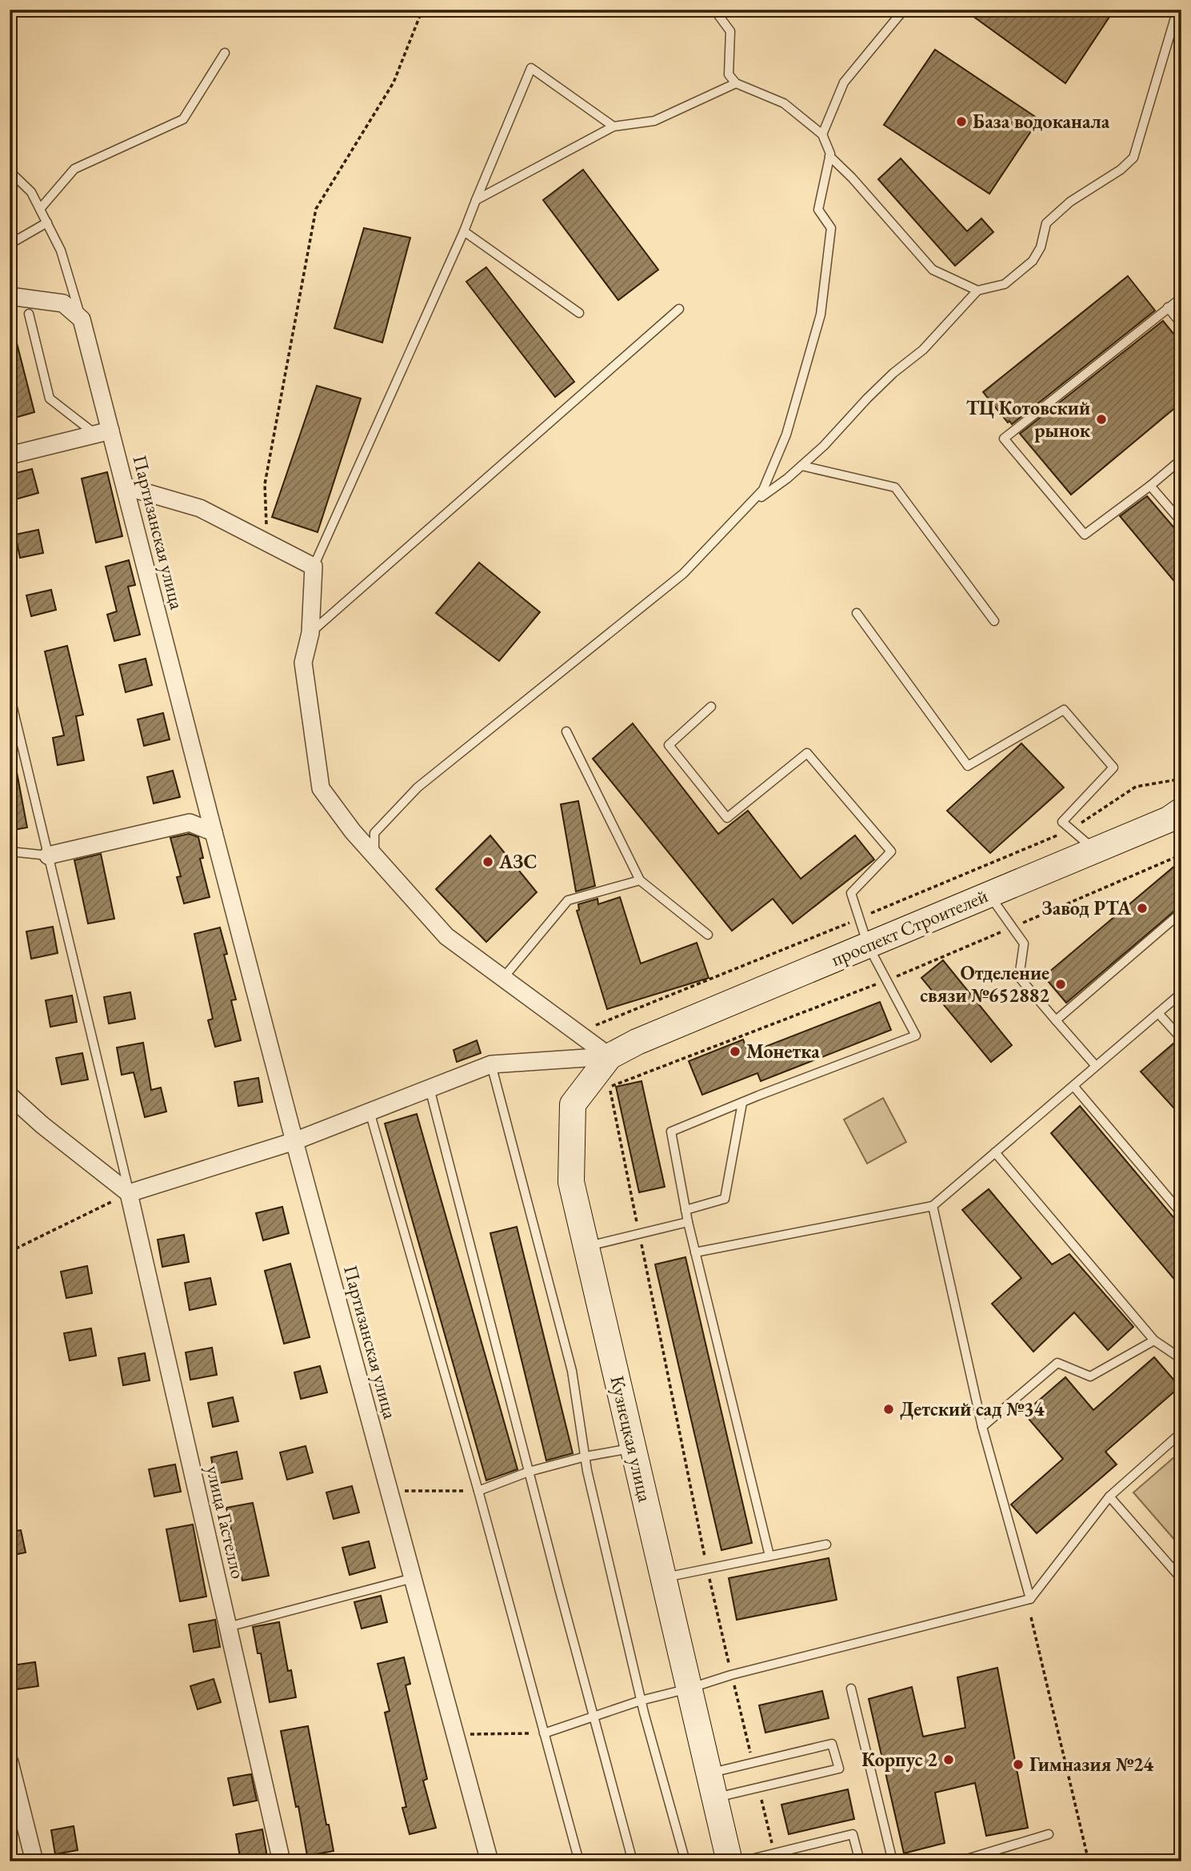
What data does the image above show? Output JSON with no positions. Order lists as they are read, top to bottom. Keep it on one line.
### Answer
{"streets":{"main road":["проспект Строителей","Кузнецкая улица"],"street":["Партизанская улица","улица Гастелло"]},"crossings":[["проспект Строителей","Кузнецкая улица"]],"places":["База водоканала","ТЦ Котовский рынок","АЗС","Завод РТА","Отделение связи №652882","Монетка","Детский сад №34","Корпус 2","Гимназия №24"]}
